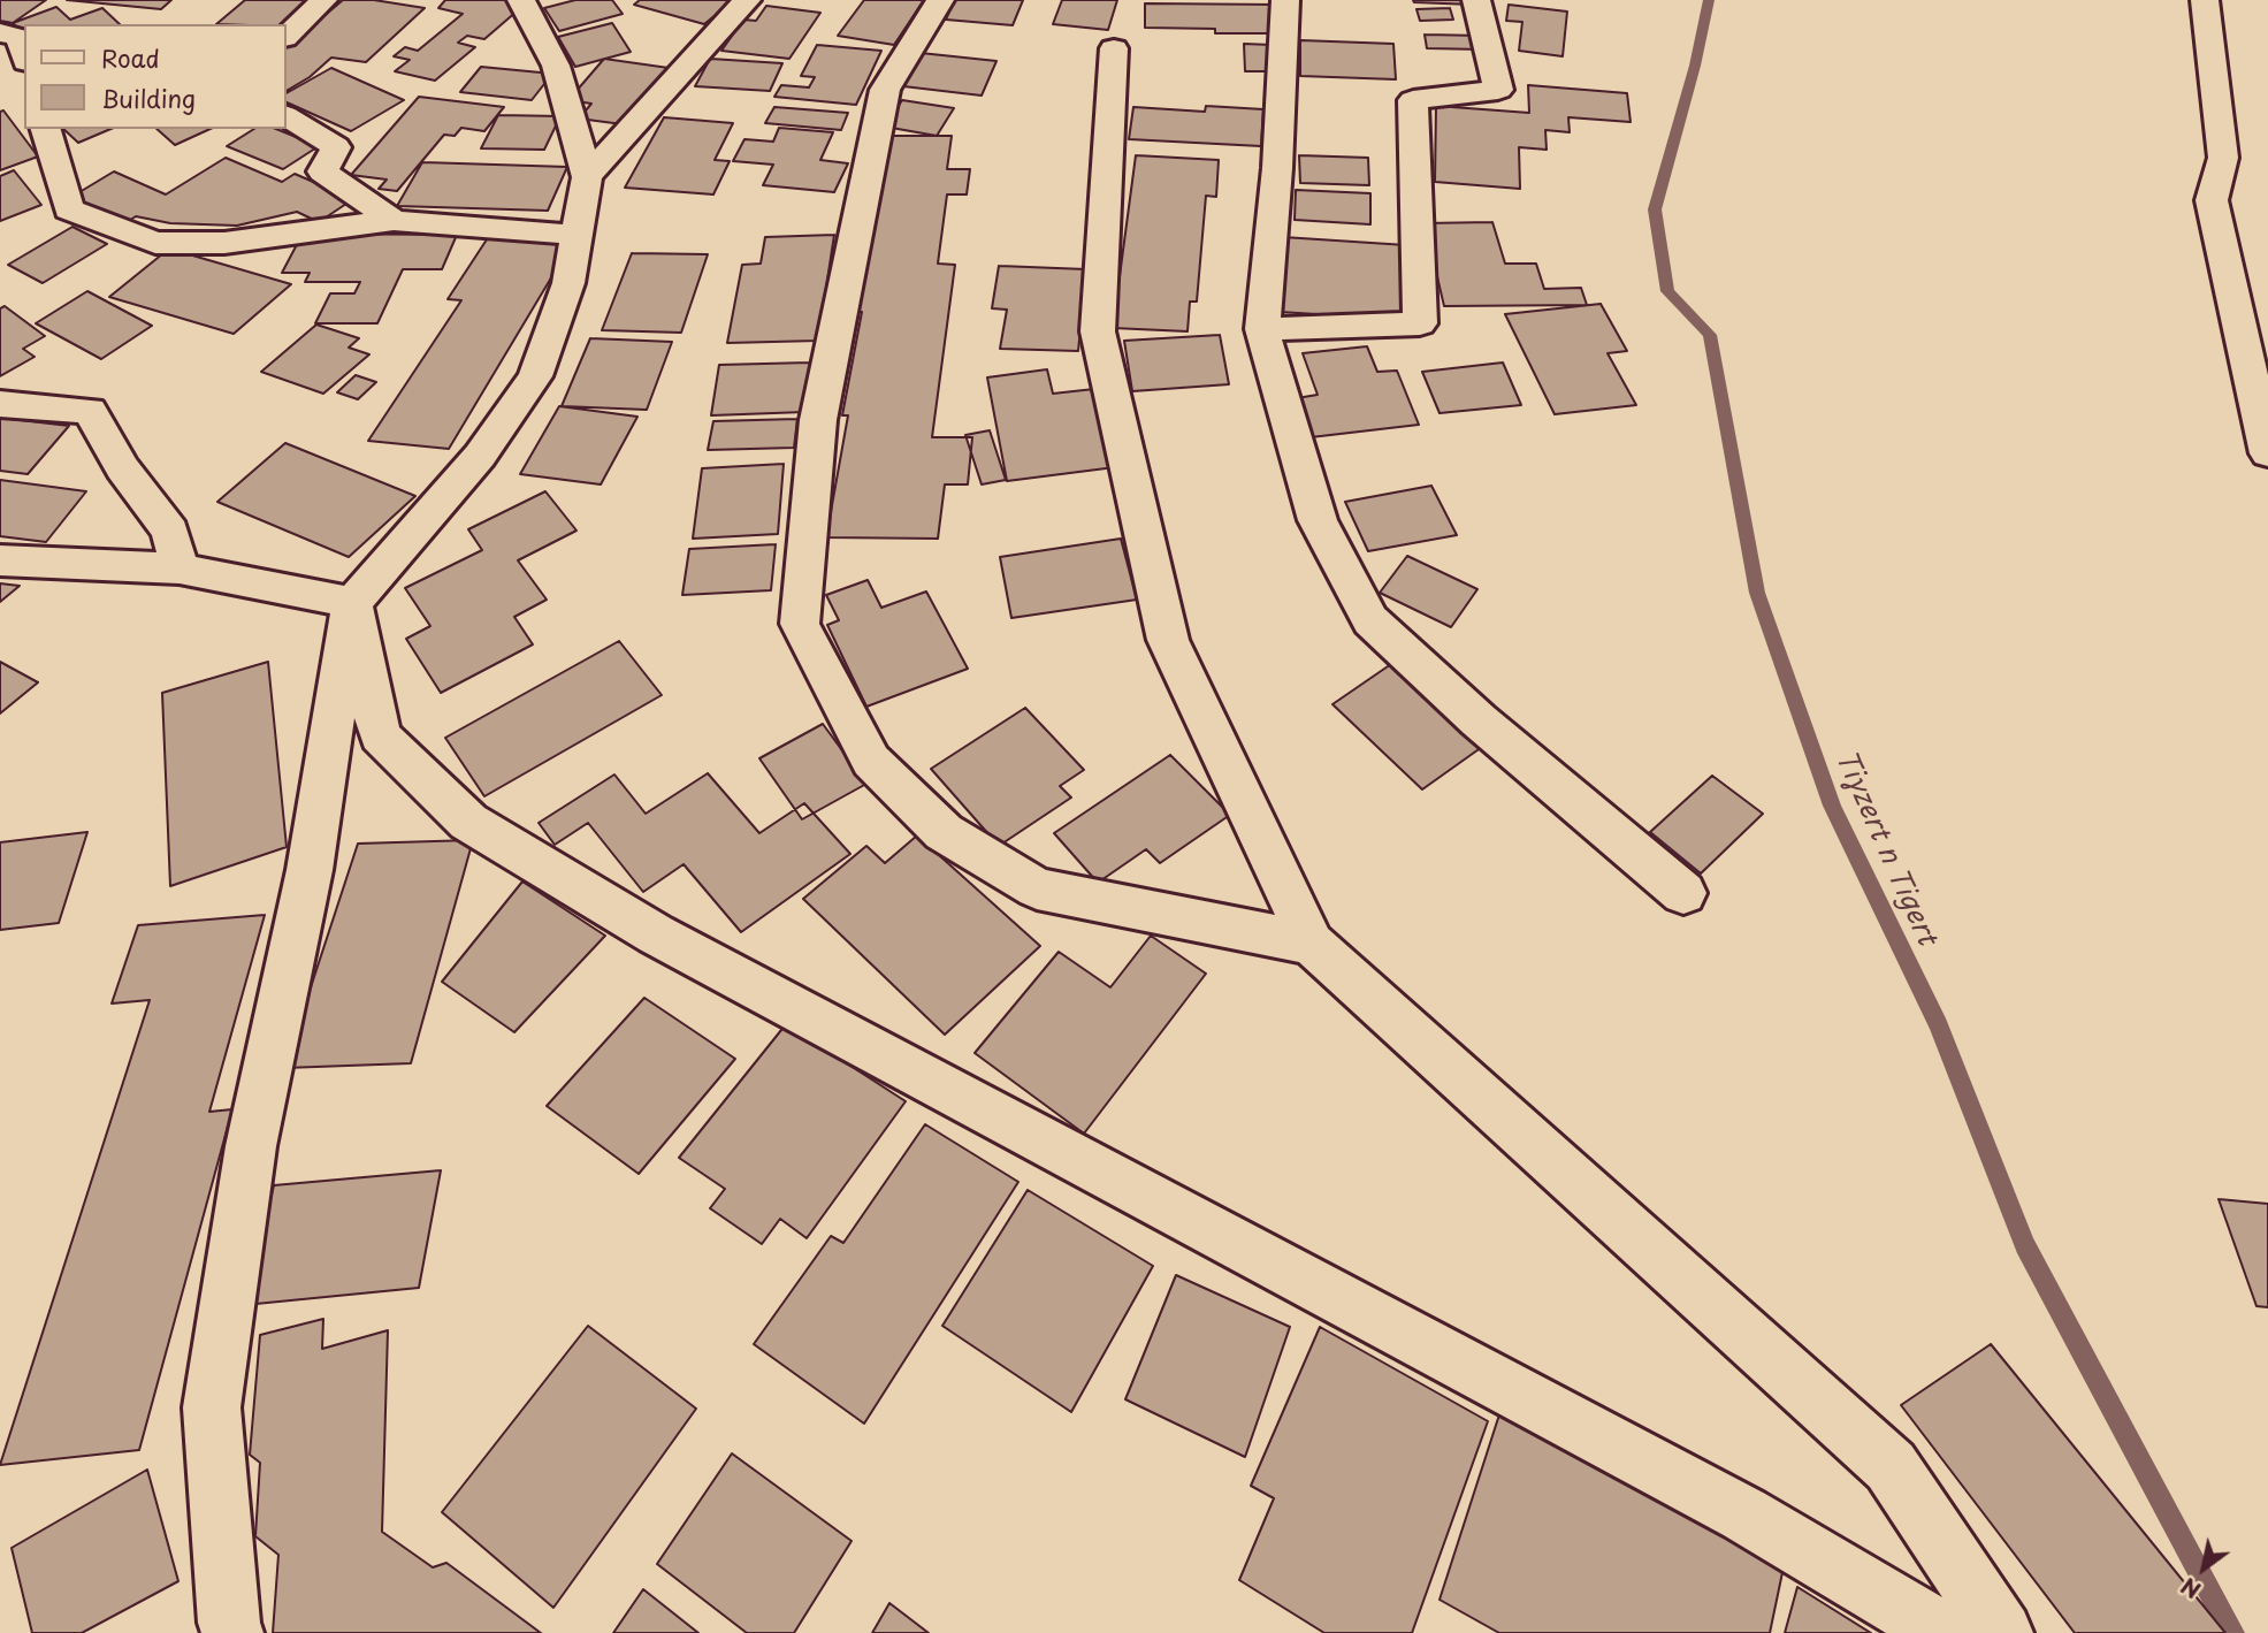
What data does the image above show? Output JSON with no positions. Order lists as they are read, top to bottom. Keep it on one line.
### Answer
{"water":["Tiɣzert n Tigert"],"legend":["Road","Building"],"north":"bottom left"}
